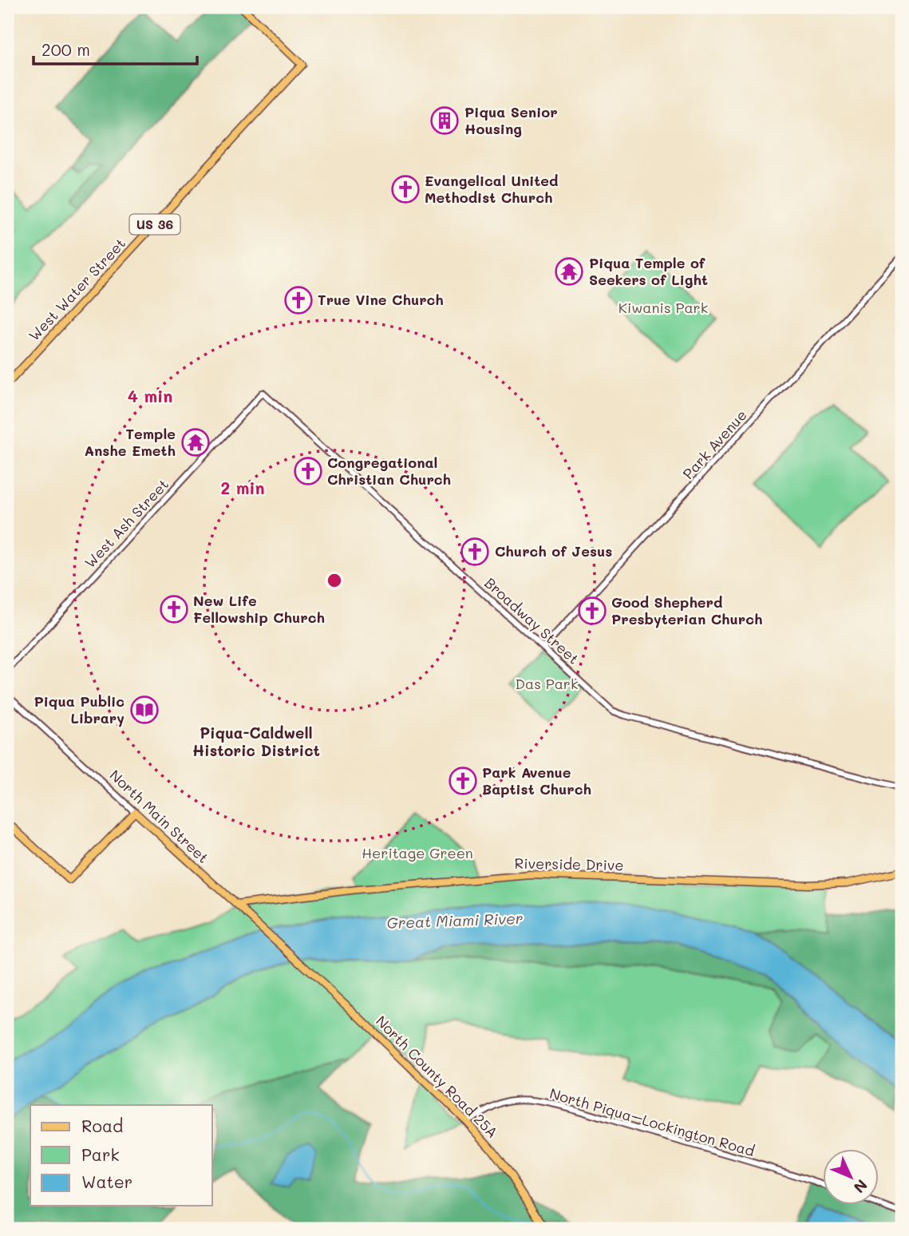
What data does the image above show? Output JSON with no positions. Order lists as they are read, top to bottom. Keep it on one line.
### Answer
{"streets":{"main road":["US 36","West Water Street","North Main Street","Riverside Drive","North County Road 25A"],"street":["Park Avenue","West Ash Street","Broadway Street","North Piqua–Lockington Road"]},"crossings":[["Park Avenue","Broadway Street"],["West Ash Street","Broadway Street"],["North Main Street","Riverside Drive"],["North Main Street","North County Road 25A"],["North County Road 25A","North Piqua–Lockington Road"]],"districts":["Piqua-Caldwell Historic District"],"water":["Great Miami River"],"parks":["Kiwanis Park","Das Park","Heritage Green"],"places":{"building":["Piqua Senior Housing"],"church":["Evangelical United Methodist Church","True Vine Church","Congregational Christian Church","Church of Jesus","New Life Fellowship Church","Good Shepherd Presbyterian Church","Park Avenue Baptist Church"],"temple":["Piqua Temple of Seekers of Light","Temple Anshe Emeth"],"library":["Piqua Public Library"]},"legend":["Road","Park","Water"],"scale_bar":"200 m","north":"bottom right","rings":["4 min","2 min"]}
